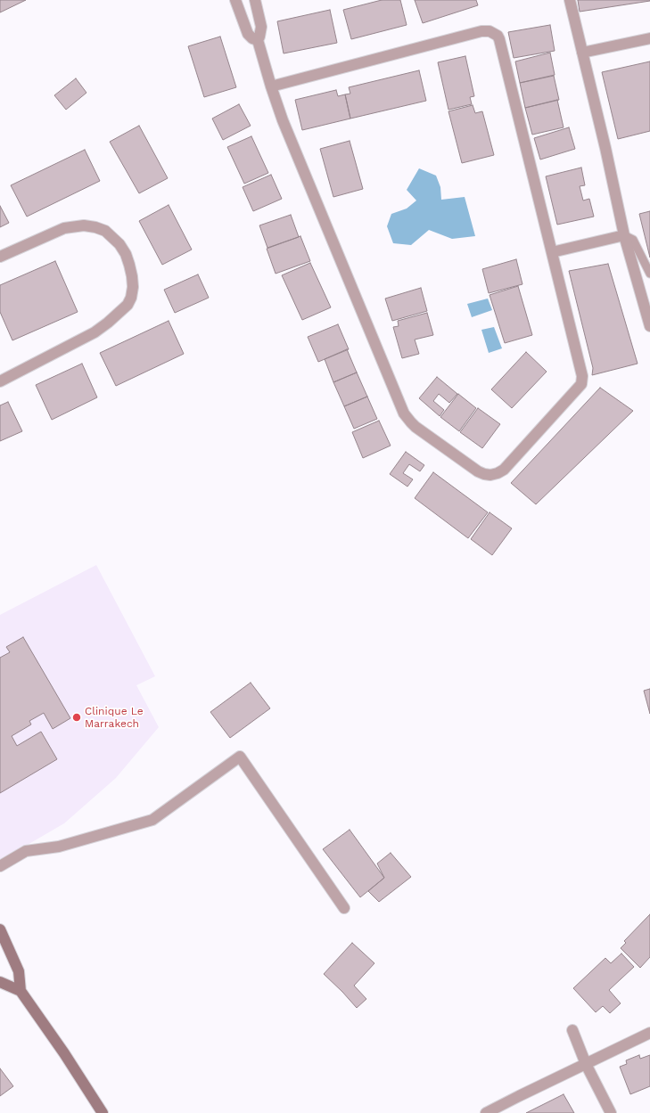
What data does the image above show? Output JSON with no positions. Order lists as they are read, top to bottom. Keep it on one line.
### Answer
{"places":["Clinique Le Marrakech"]}
